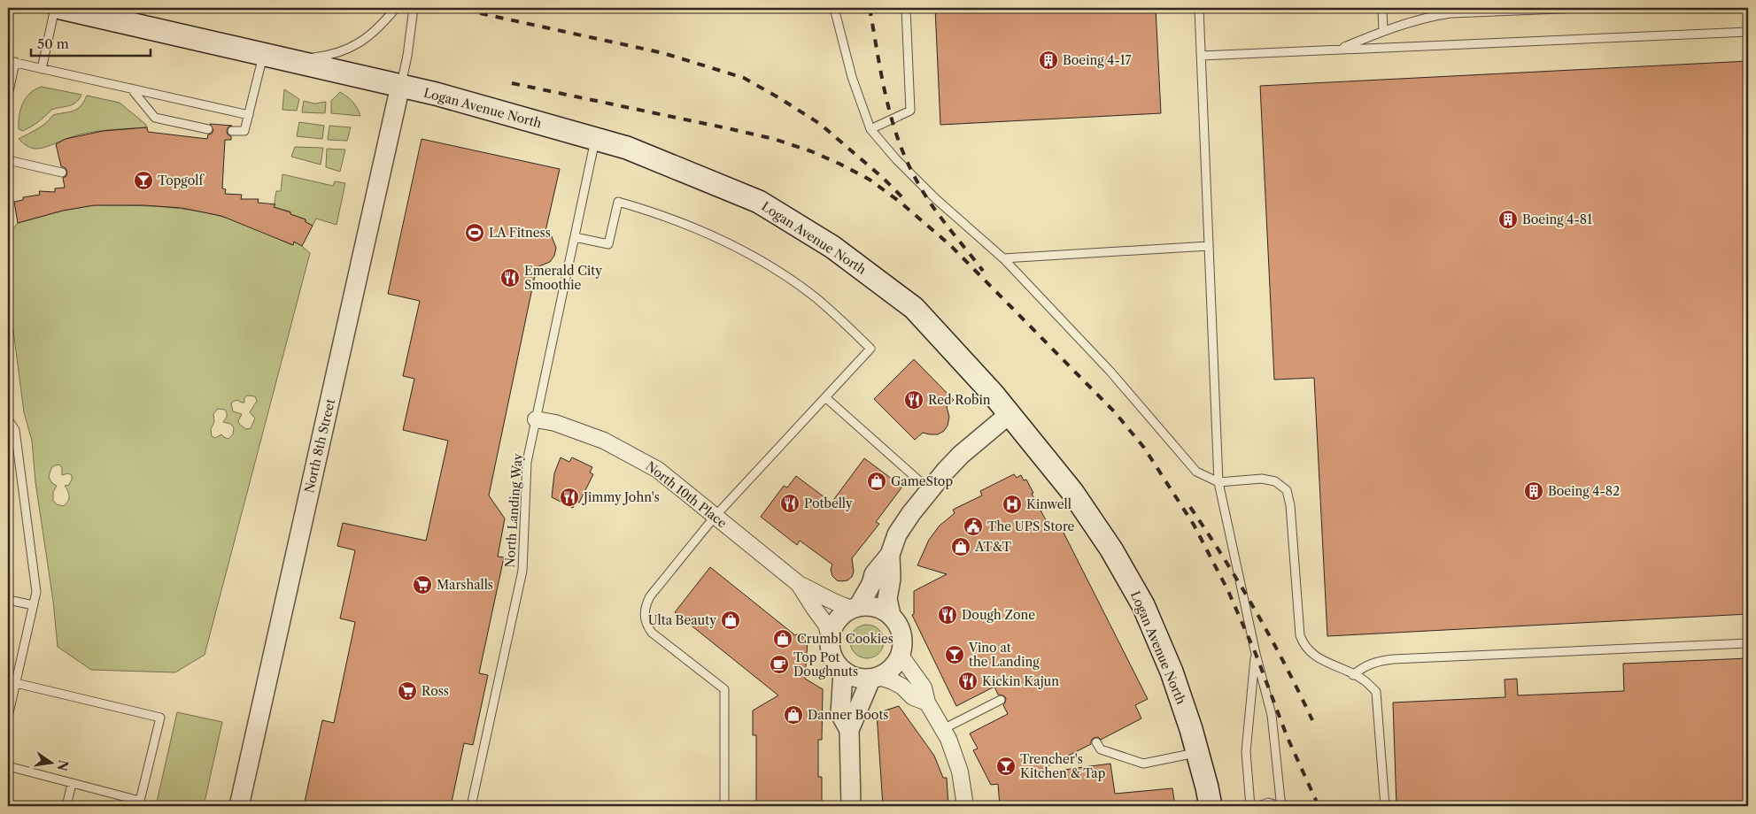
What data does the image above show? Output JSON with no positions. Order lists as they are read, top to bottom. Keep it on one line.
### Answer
{"streets":{"main road":["Logan Avenue North"],"street":["North 8th Street","North 10th Place"],"lane":["North Landing Way"]},"crossings":[["Logan Avenue North","North 8th Street"],["Logan Avenue North","North Landing Way"],["North 10th Place","North Landing Way"]],"places":{"building":["Boeing 4-17","Boeing 4-81","Boeing 4-82"],"bar":["Topgolf","Vino at the Landing","Trencher's Kitchen & Tap"],"sports":["LA Fitness"],"restaurant":["Emerald City Smoothie","Red Robin","Jimmy John's","Potbelly","Dough Zone","Kickin Kajun"],"shop":["GameStop","AT&T","Ulta Beauty","Crumbl Cookies","Danner Boots"],"hospital":["Kinwell"],"public building":["The UPS Store"],"supermarket":["Marshalls","Ross"],"cafe":["Top Pot Doughnuts"]},"scale_bar":"50 m","north":"right"}
